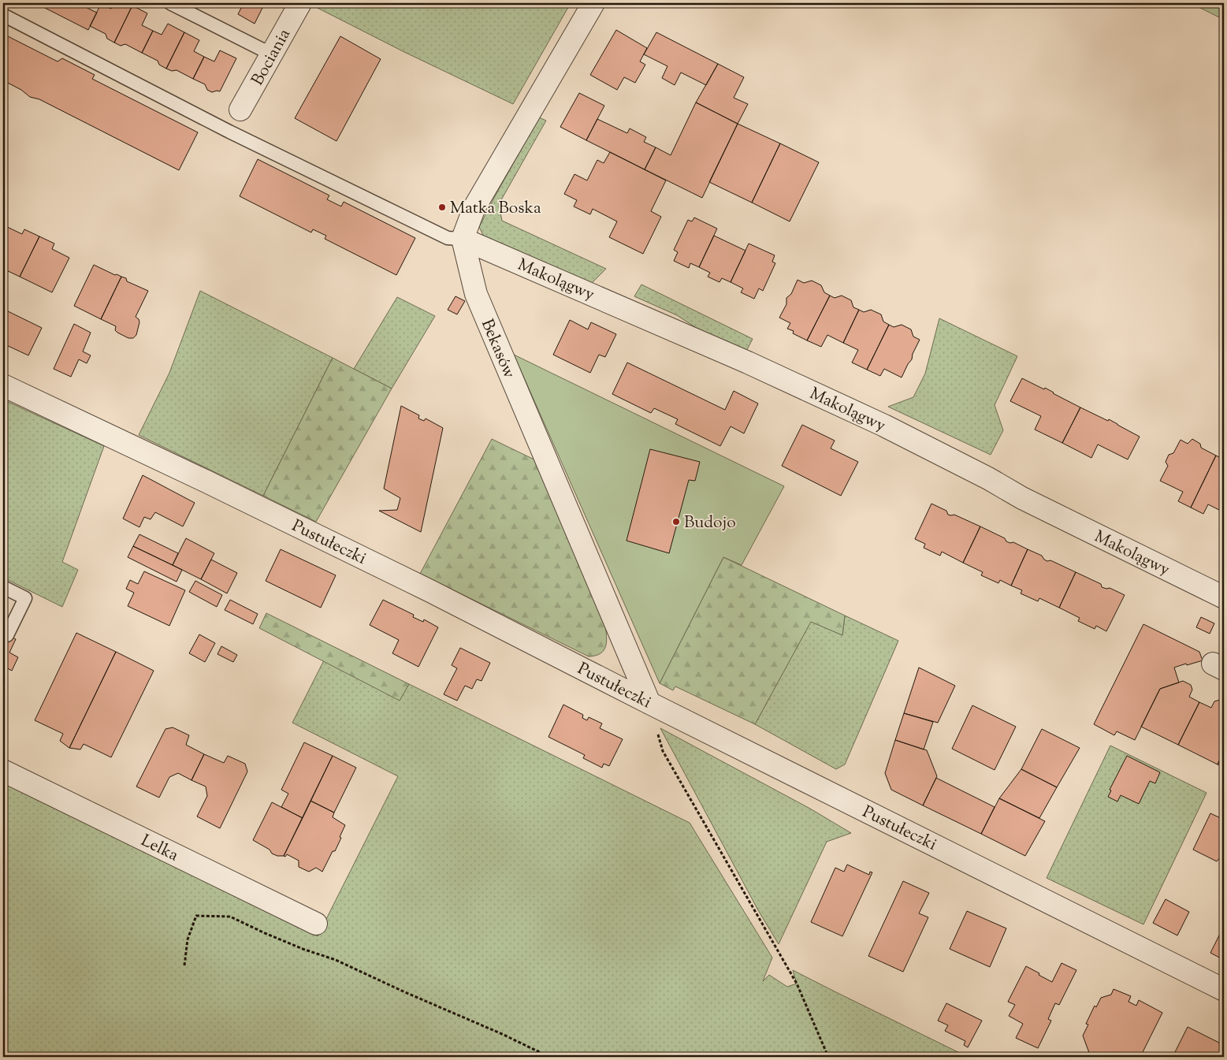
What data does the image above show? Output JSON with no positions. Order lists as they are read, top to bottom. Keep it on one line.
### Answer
{"streets":{"street":["Bociania","Makolągwy","Bekasów","Pustułeczki","Lelka"]},"crossings":[["Makolągwy","Bekasów"],["Bekasów","Pustułeczki"]],"places":["Matka Boska","Budojo"]}
